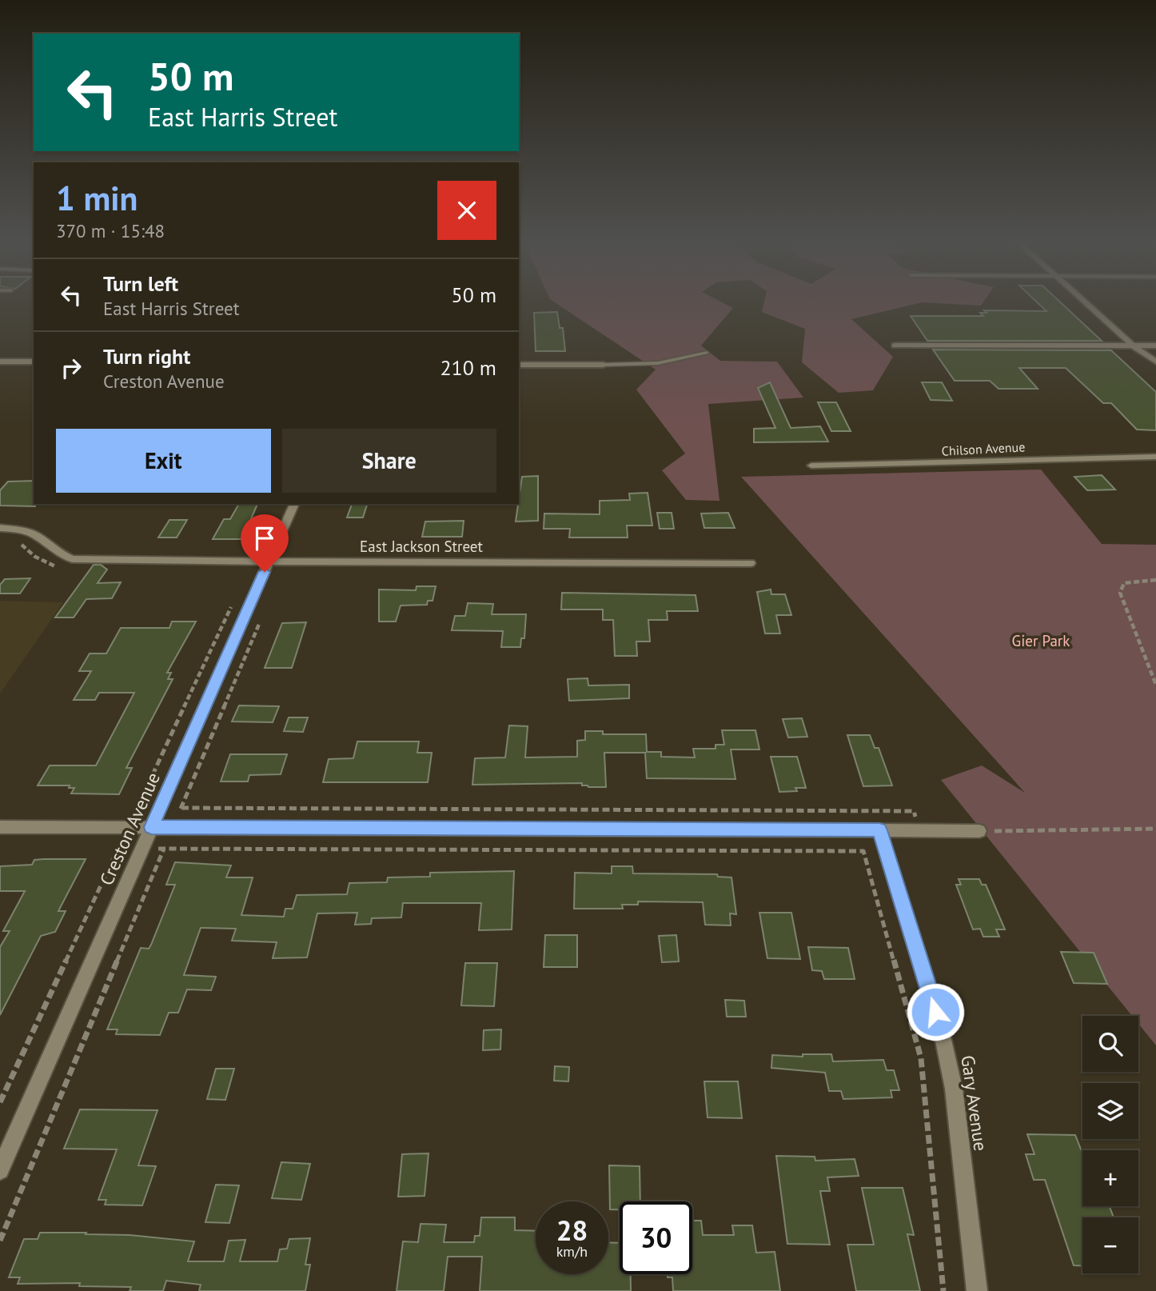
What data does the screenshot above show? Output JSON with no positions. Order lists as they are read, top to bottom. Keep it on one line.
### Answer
{"streets":{"street":["Chilson Avenue","East Jackson Street","Creston Avenue","Gary Avenue"]},"crossings":[["East Jackson Street","Creston Avenue"]],"parks":["Gier Park"],"page":{"turn":["50 m","East Harris Street"],"heading":["1 min","370 m · 15:48"],"list":[{"name":"Turn left","note":"East Harris Street","value":"50 m"},{"name":"Turn right","note":"Creston Avenue","value":"210 m"}],"buttons":["Exit","Share"],"map_buttons":["+","−"],"speed":"28 km/h","limit":"30"}}
